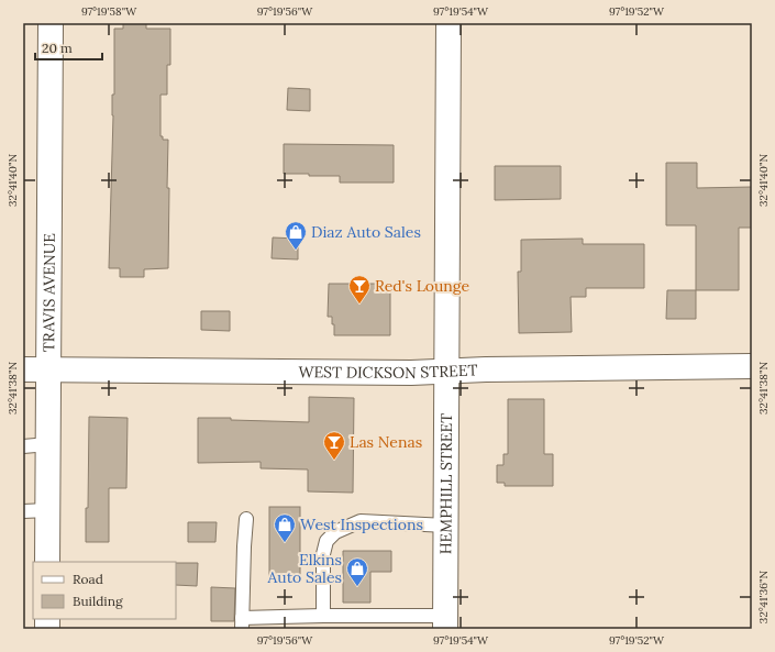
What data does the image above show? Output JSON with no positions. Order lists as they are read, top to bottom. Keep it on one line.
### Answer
{"streets":{"street":["TRAVIS AVENUE","WEST DICKSON STREET","HEMPHILL STREET"]},"crossings":[["TRAVIS AVENUE","WEST DICKSON STREET"],["WEST DICKSON STREET","HEMPHILL STREET"]],"places":{"shop":["Diaz Auto Sales","West Inspections","Elkins Auto Sales"],"bar":["Red's Lounge","Las Nenas"]},"legend":["Road","Building"],"scale_bar":"20 m","coordinates":["97°19'58\"W","97°19'56\"W","97°19'54\"W","97°19'52\"W","32°41'40\"N","32°41'38\"N","32°41'36\"N"]}
